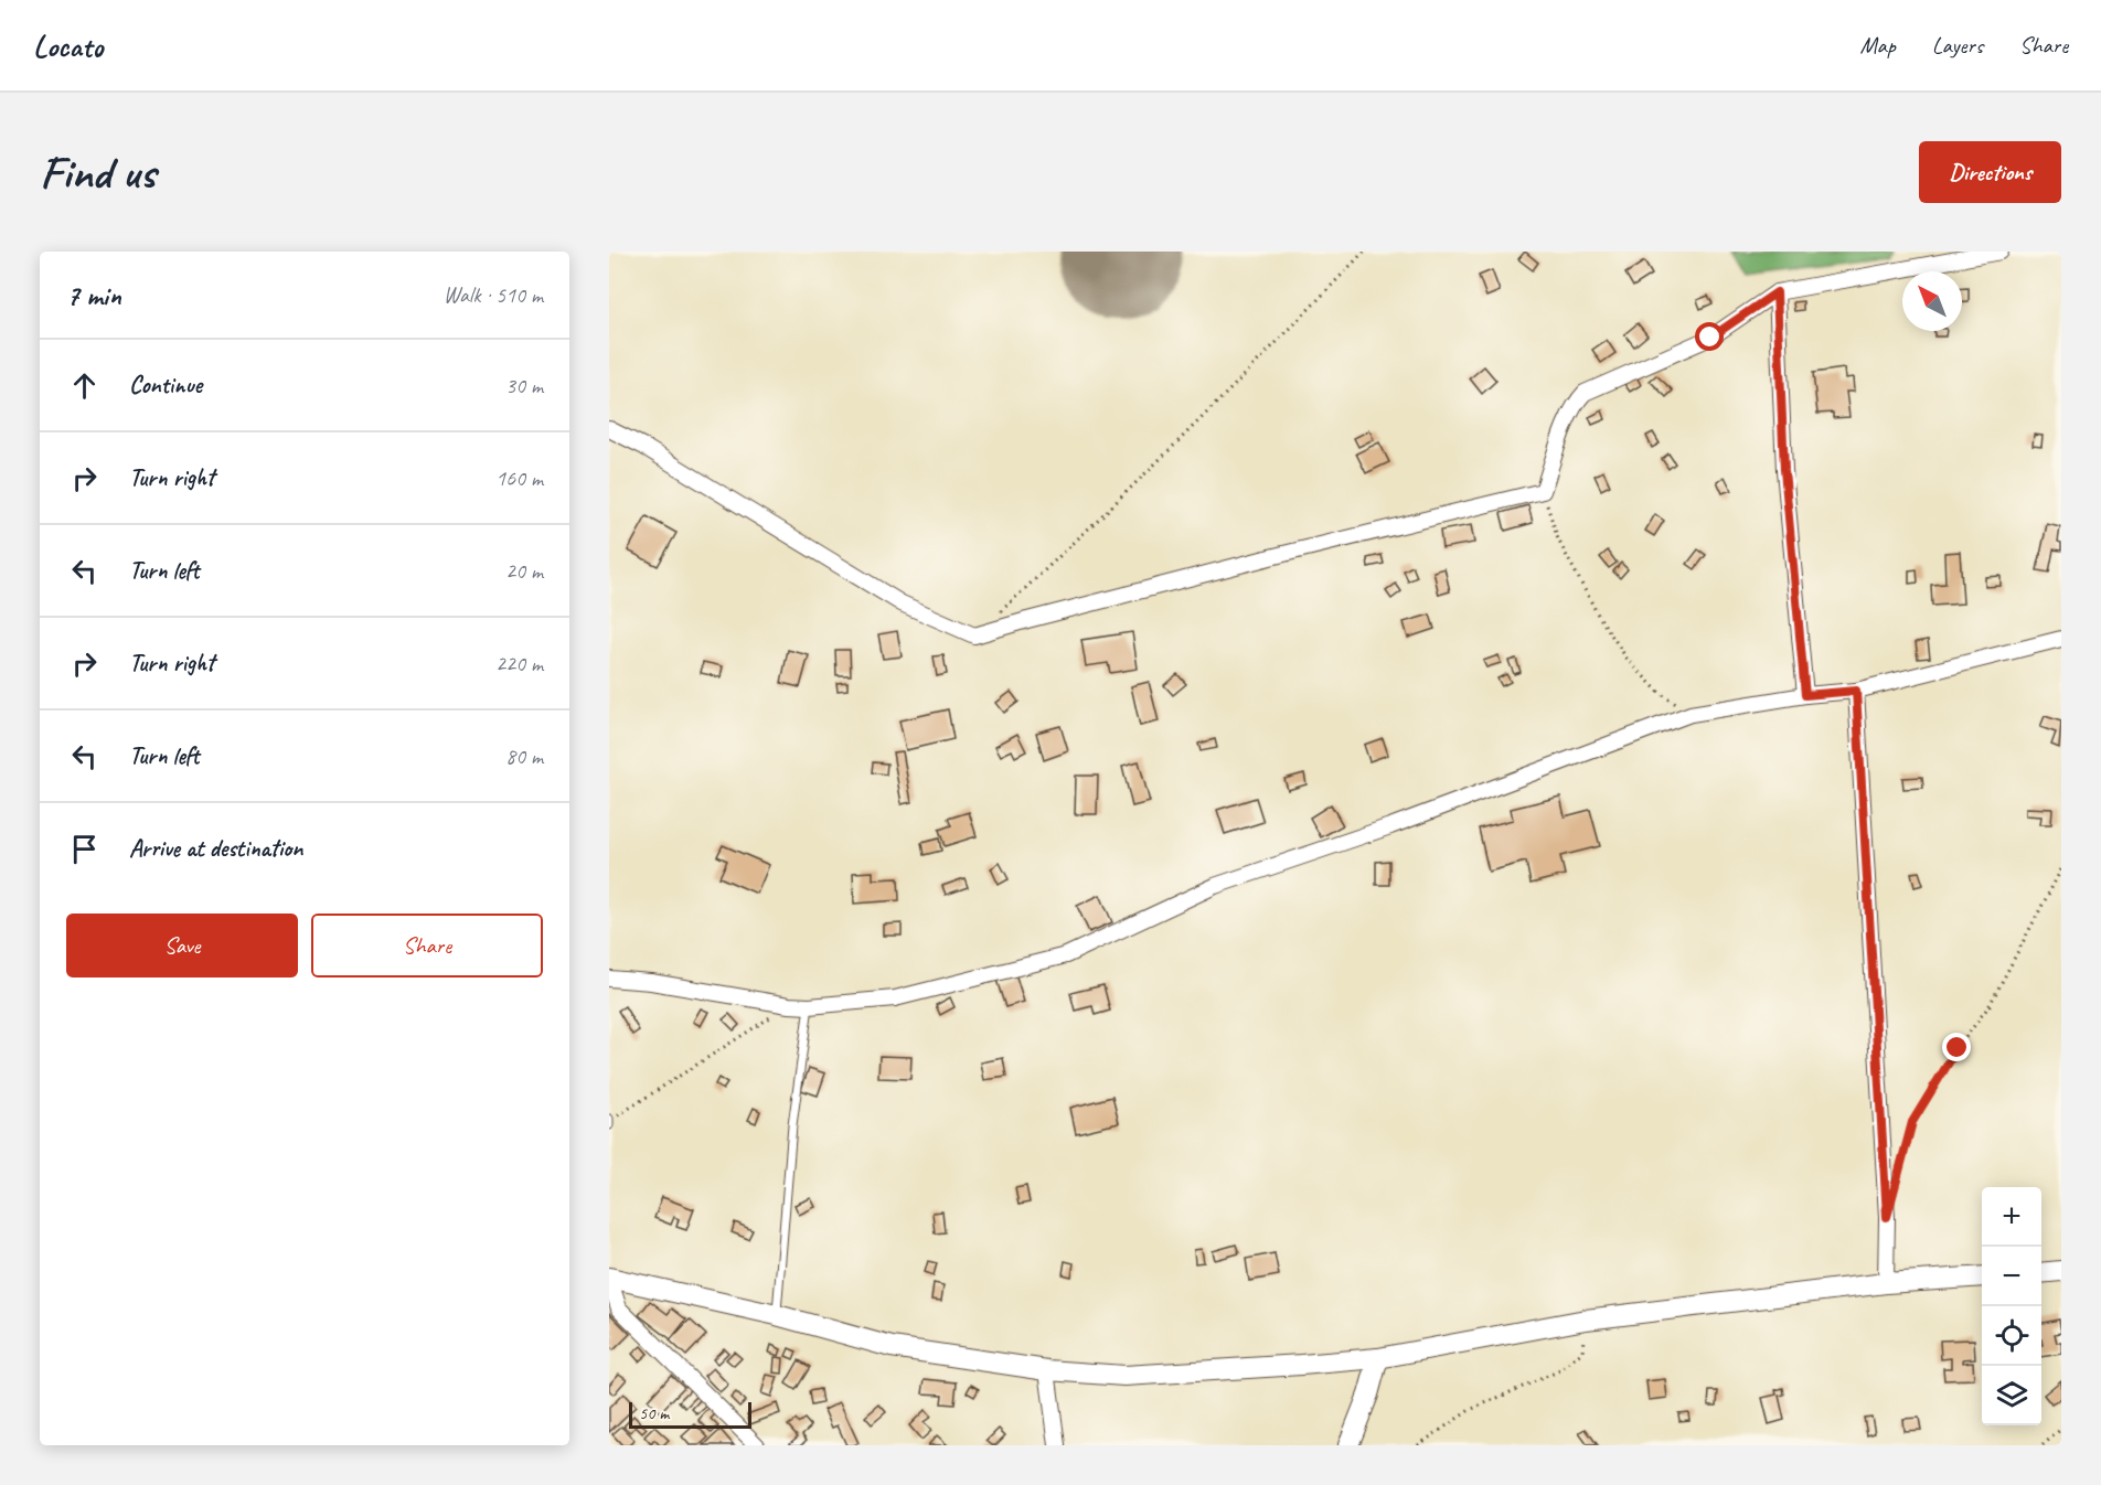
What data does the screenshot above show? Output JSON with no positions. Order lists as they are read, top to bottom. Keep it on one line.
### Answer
{"scale_bar":"50 m","north":"top left","page":{"header":"Locato","nav":["Map","Layers","Share"],"buttons":["Directions",["Save","Share"]],"title":"Find us","heading":["7 min","Walk · 510 m"],"list":[["Continue","30 m"],["Turn right","160 m"],["Turn left","20 m"],["Turn right","220 m"],["Turn left","80 m"],"Arrive at destination"],"map_buttons":["+","−"],"scale":"50 m"}}
